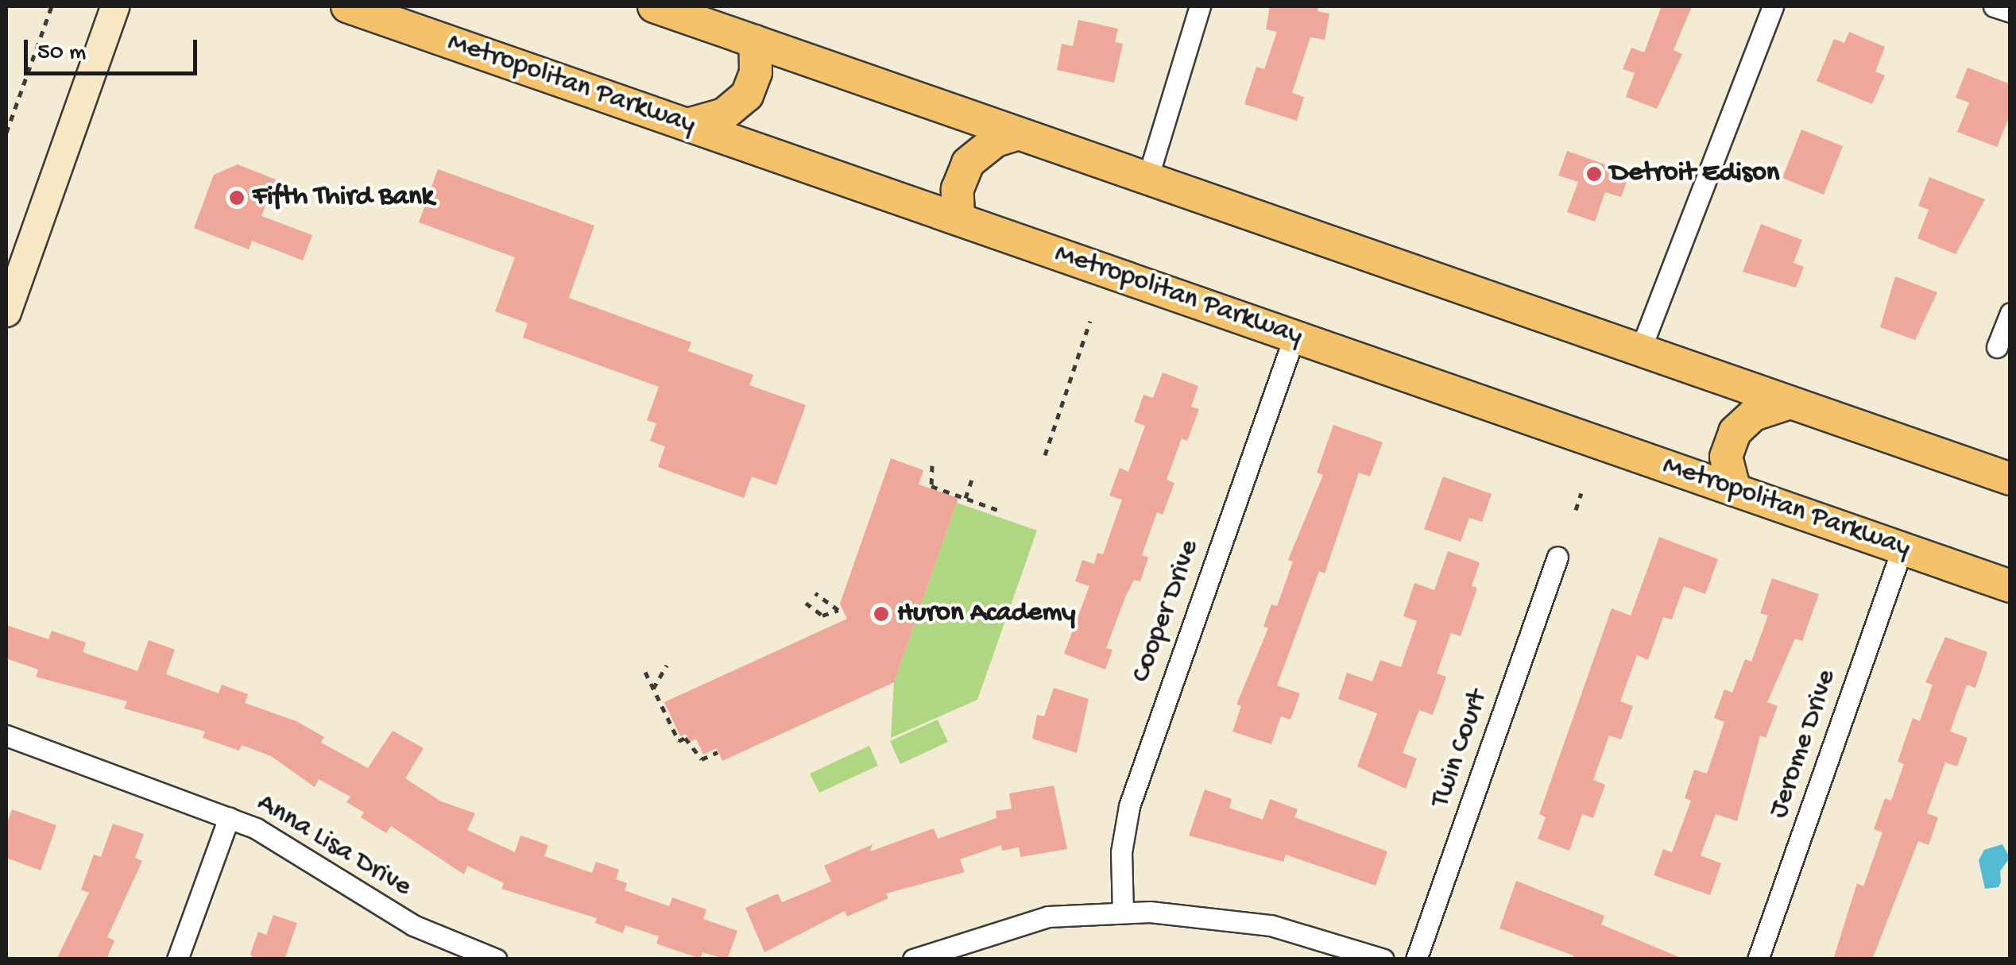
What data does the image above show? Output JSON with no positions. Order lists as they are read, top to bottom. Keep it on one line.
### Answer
{"streets":{"main road":["Metropolitan Parkway"],"street":["Cooper Drive","Jerome Drive","Twin Court","Anna Lisa Drive"]},"crossings":[["Metropolitan Parkway","Cooper Drive"],["Metropolitan Parkway","Jerome Drive"]],"places":["Detroit Edison","Fifth Third Bank","Huron Academy"],"scale_bar":"50 m"}
